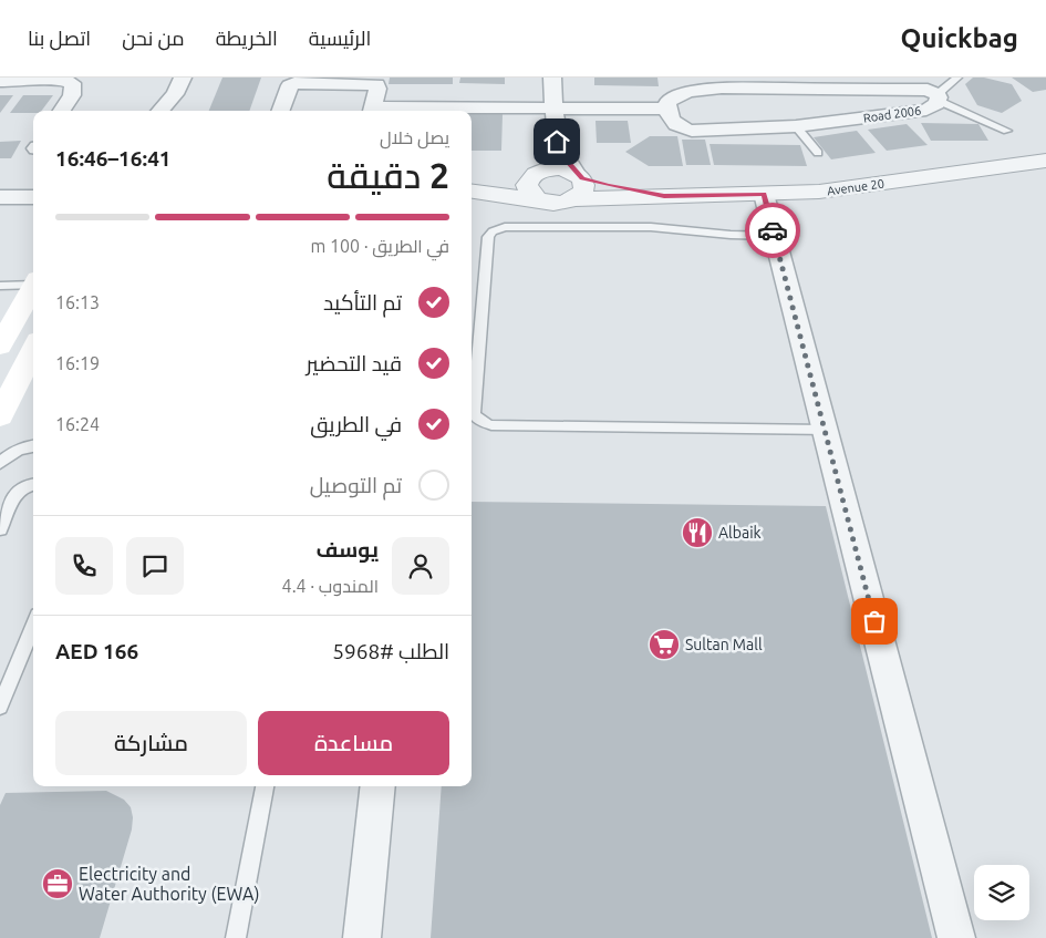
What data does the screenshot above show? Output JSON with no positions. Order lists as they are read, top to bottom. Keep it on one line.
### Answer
{"streets":{"street":["Road 2006","Avenue 20"]},"places":{"restaurant":["Albaik"],"supermarket":["Sultan Mall"],"office":["Electricity and Water Authority (EWA)"]},"page":{"header":"Quickbag","nav":["الرئيسية","الخريطة","من نحن","اتصل بنا"],"heading":["2 دقيقة","يصل خلال","16:41–16:46"],"panel":["يوسف","المندوب · 4.4","الطلب #5968","AED 166"],"bar":"في الطريق · 100 m","list":[["تم التأكيد","16:13"],["قيد التحضير","16:19"],["في الطريق","16:24"],"تم التوصيل"],"buttons":["مساعدة","مشاركة"]}}
